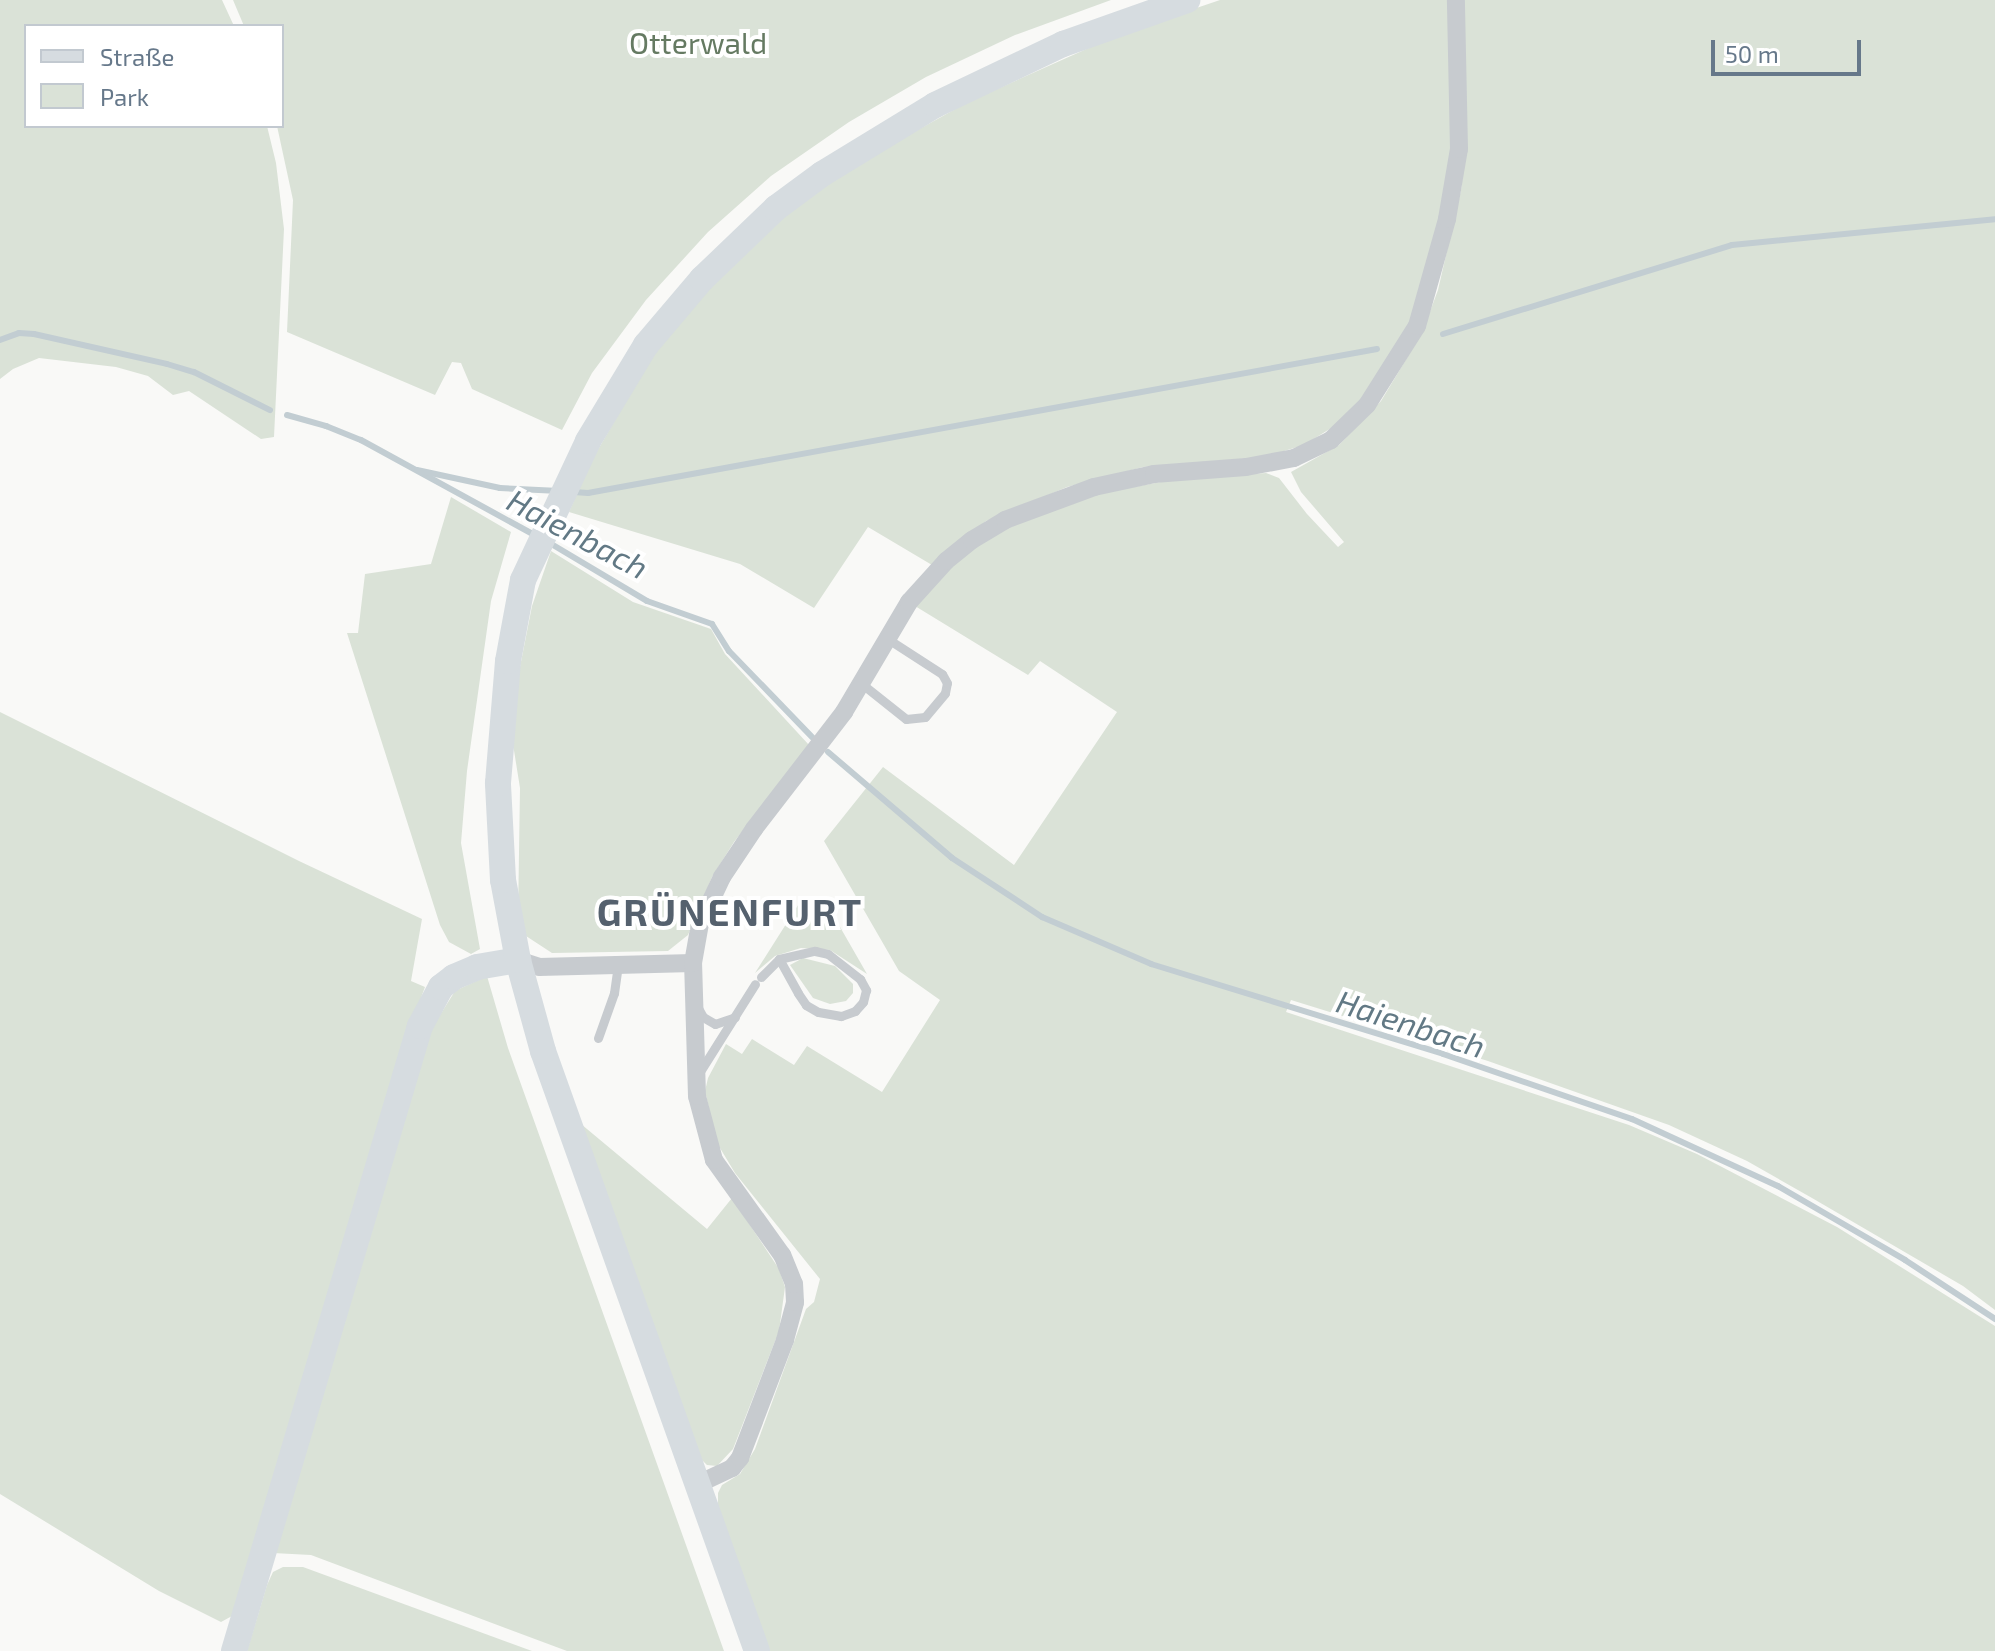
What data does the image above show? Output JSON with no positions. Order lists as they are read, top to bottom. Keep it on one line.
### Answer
{"districts":["GRÜNENFURT"],"water":["Haienbach"],"parks":["Otterwald"],"legend":["Straße","Park"],"scale_bar":"50 m"}
